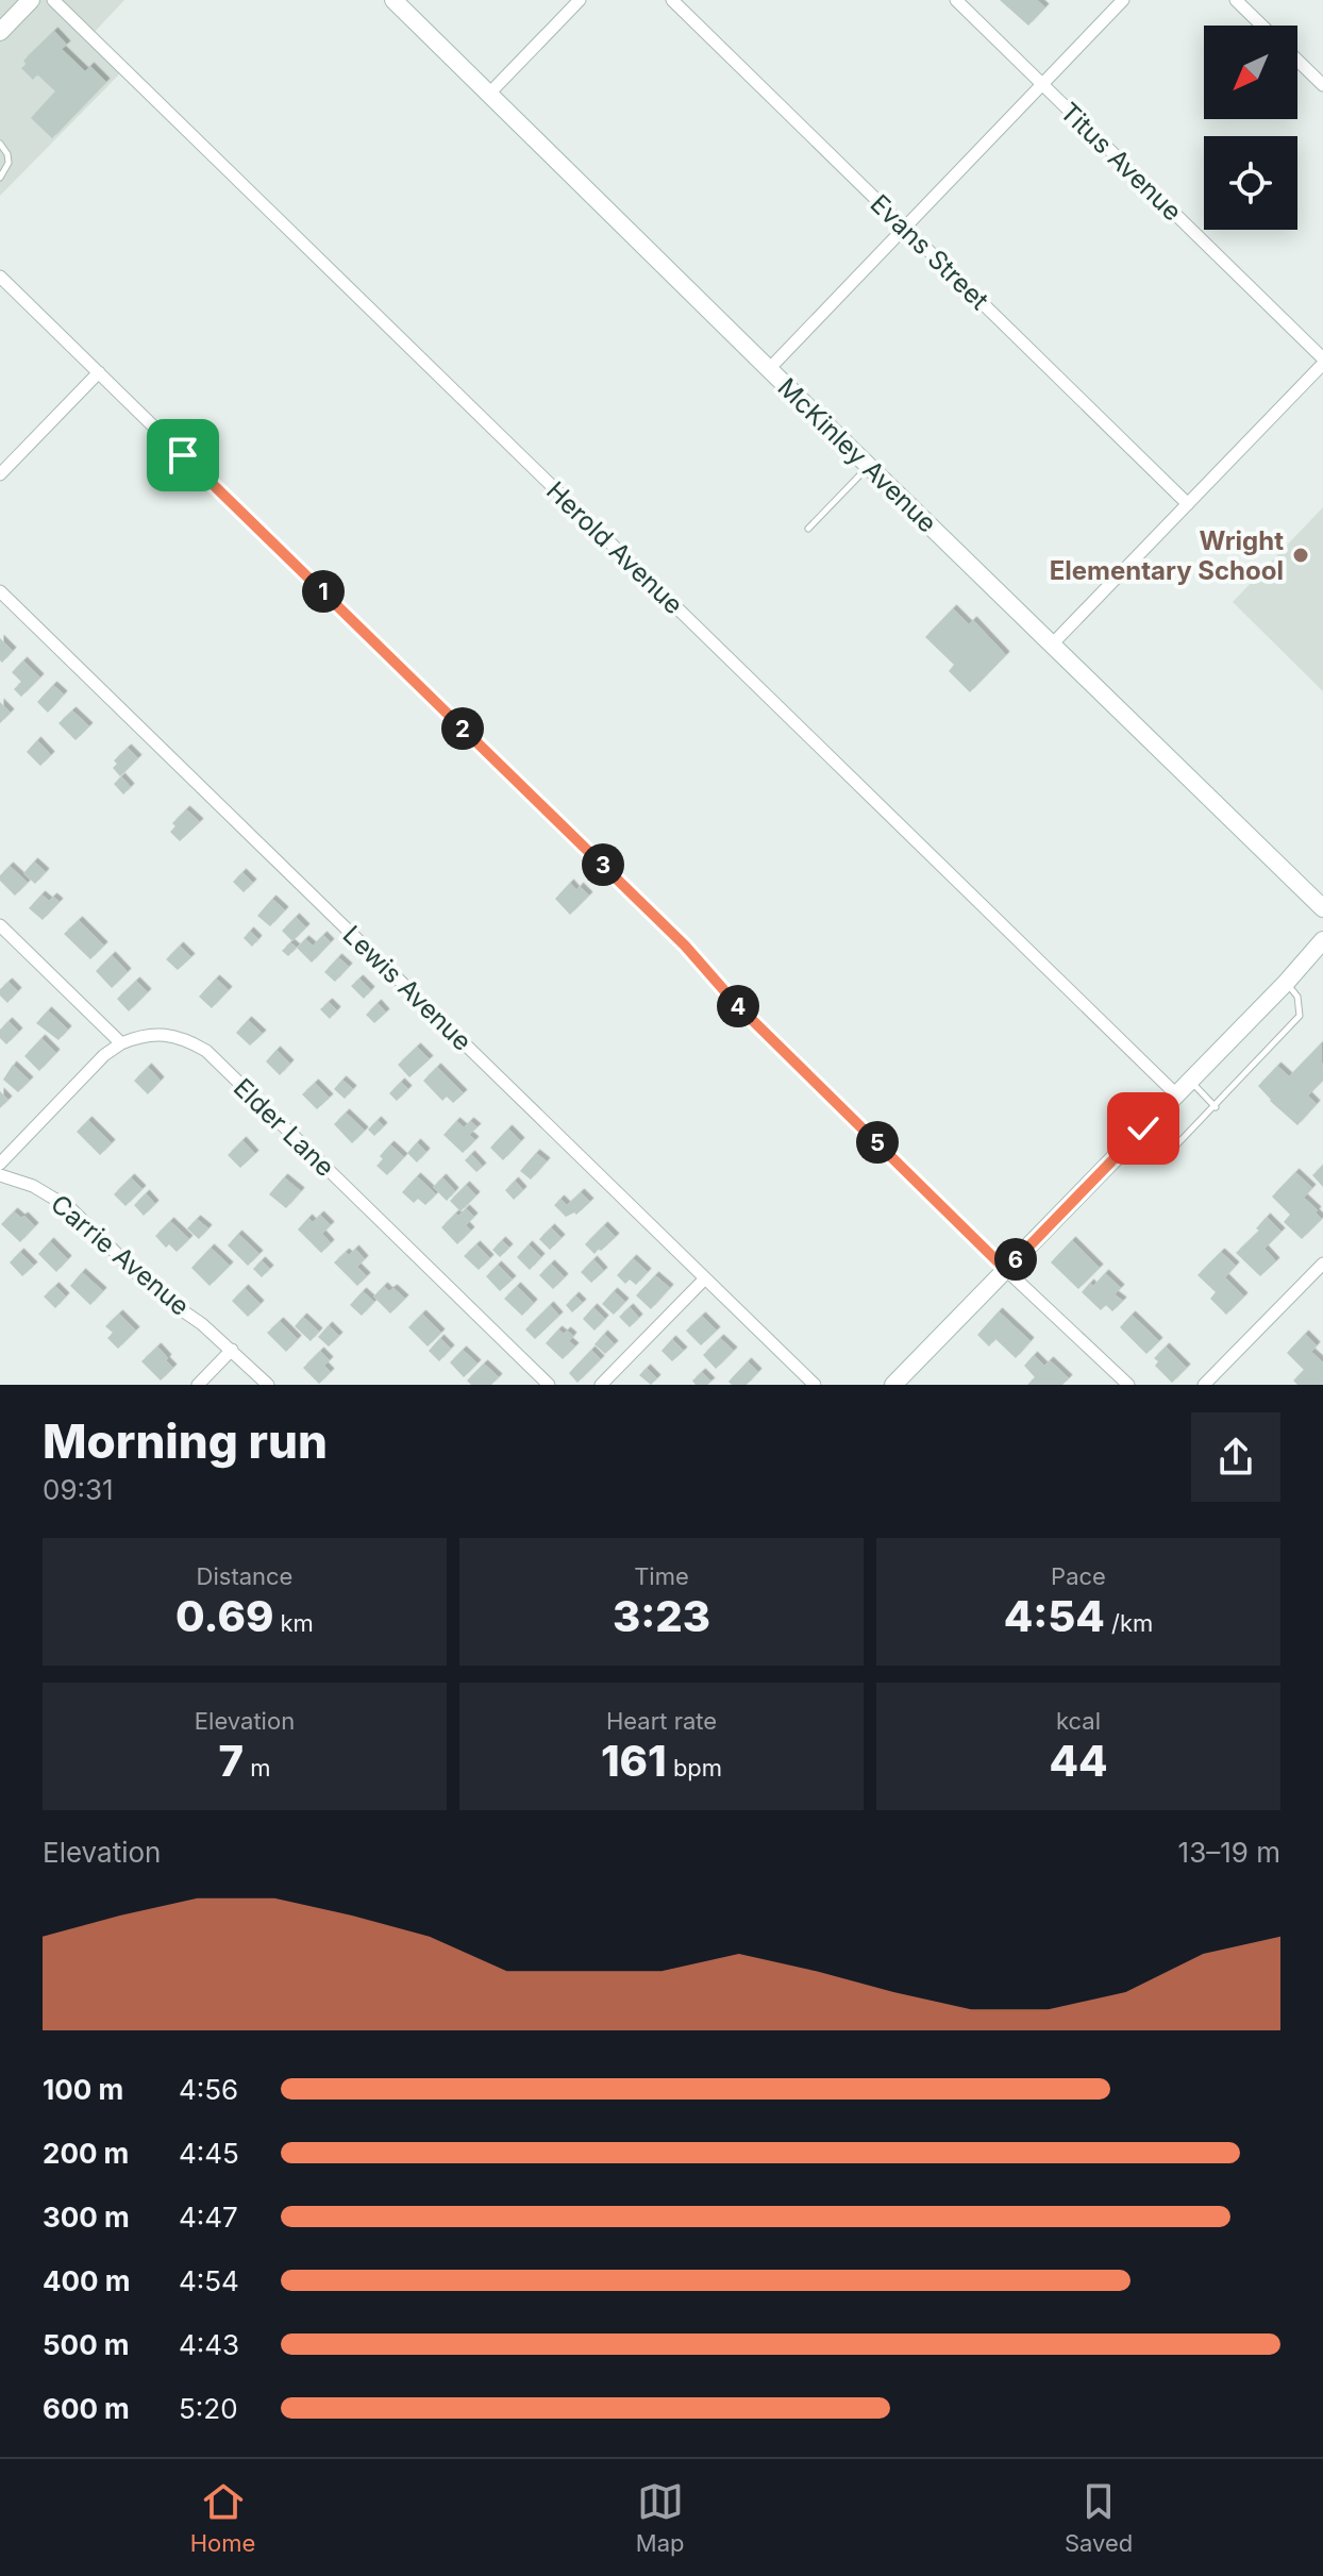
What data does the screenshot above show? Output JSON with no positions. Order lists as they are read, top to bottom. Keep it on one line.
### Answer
{"streets":{"main road":["McKinley Avenue"],"street":["Titus Avenue","Evans Street","Herold Avenue","Lewis Avenue","Elder Lane","Carrie Avenue"]},"places":["Wright Elementary School"],"north":"bottom left","page":{"pins":["1","2","3","4","5","6"],"heading":["Morning run","09:31"],"stats":[["Distance","0.69 km"],["Time","3:23"],["Pace","4:54 /km"],["Elevation","7 m"],["Heart rate","161 bpm"],["kcal","44"]],"chart":["Elevation","13–19 m"],"list":[{"name":"100 m","note":"4:56"},{"name":"200 m","note":"4:45"},{"name":"300 m","note":"4:47"},{"name":"400 m","note":"4:54"},{"name":"500 m","note":"4:43"},{"name":"600 m","note":"5:20"}],"tabs":["Home","Map","Saved"]}}
